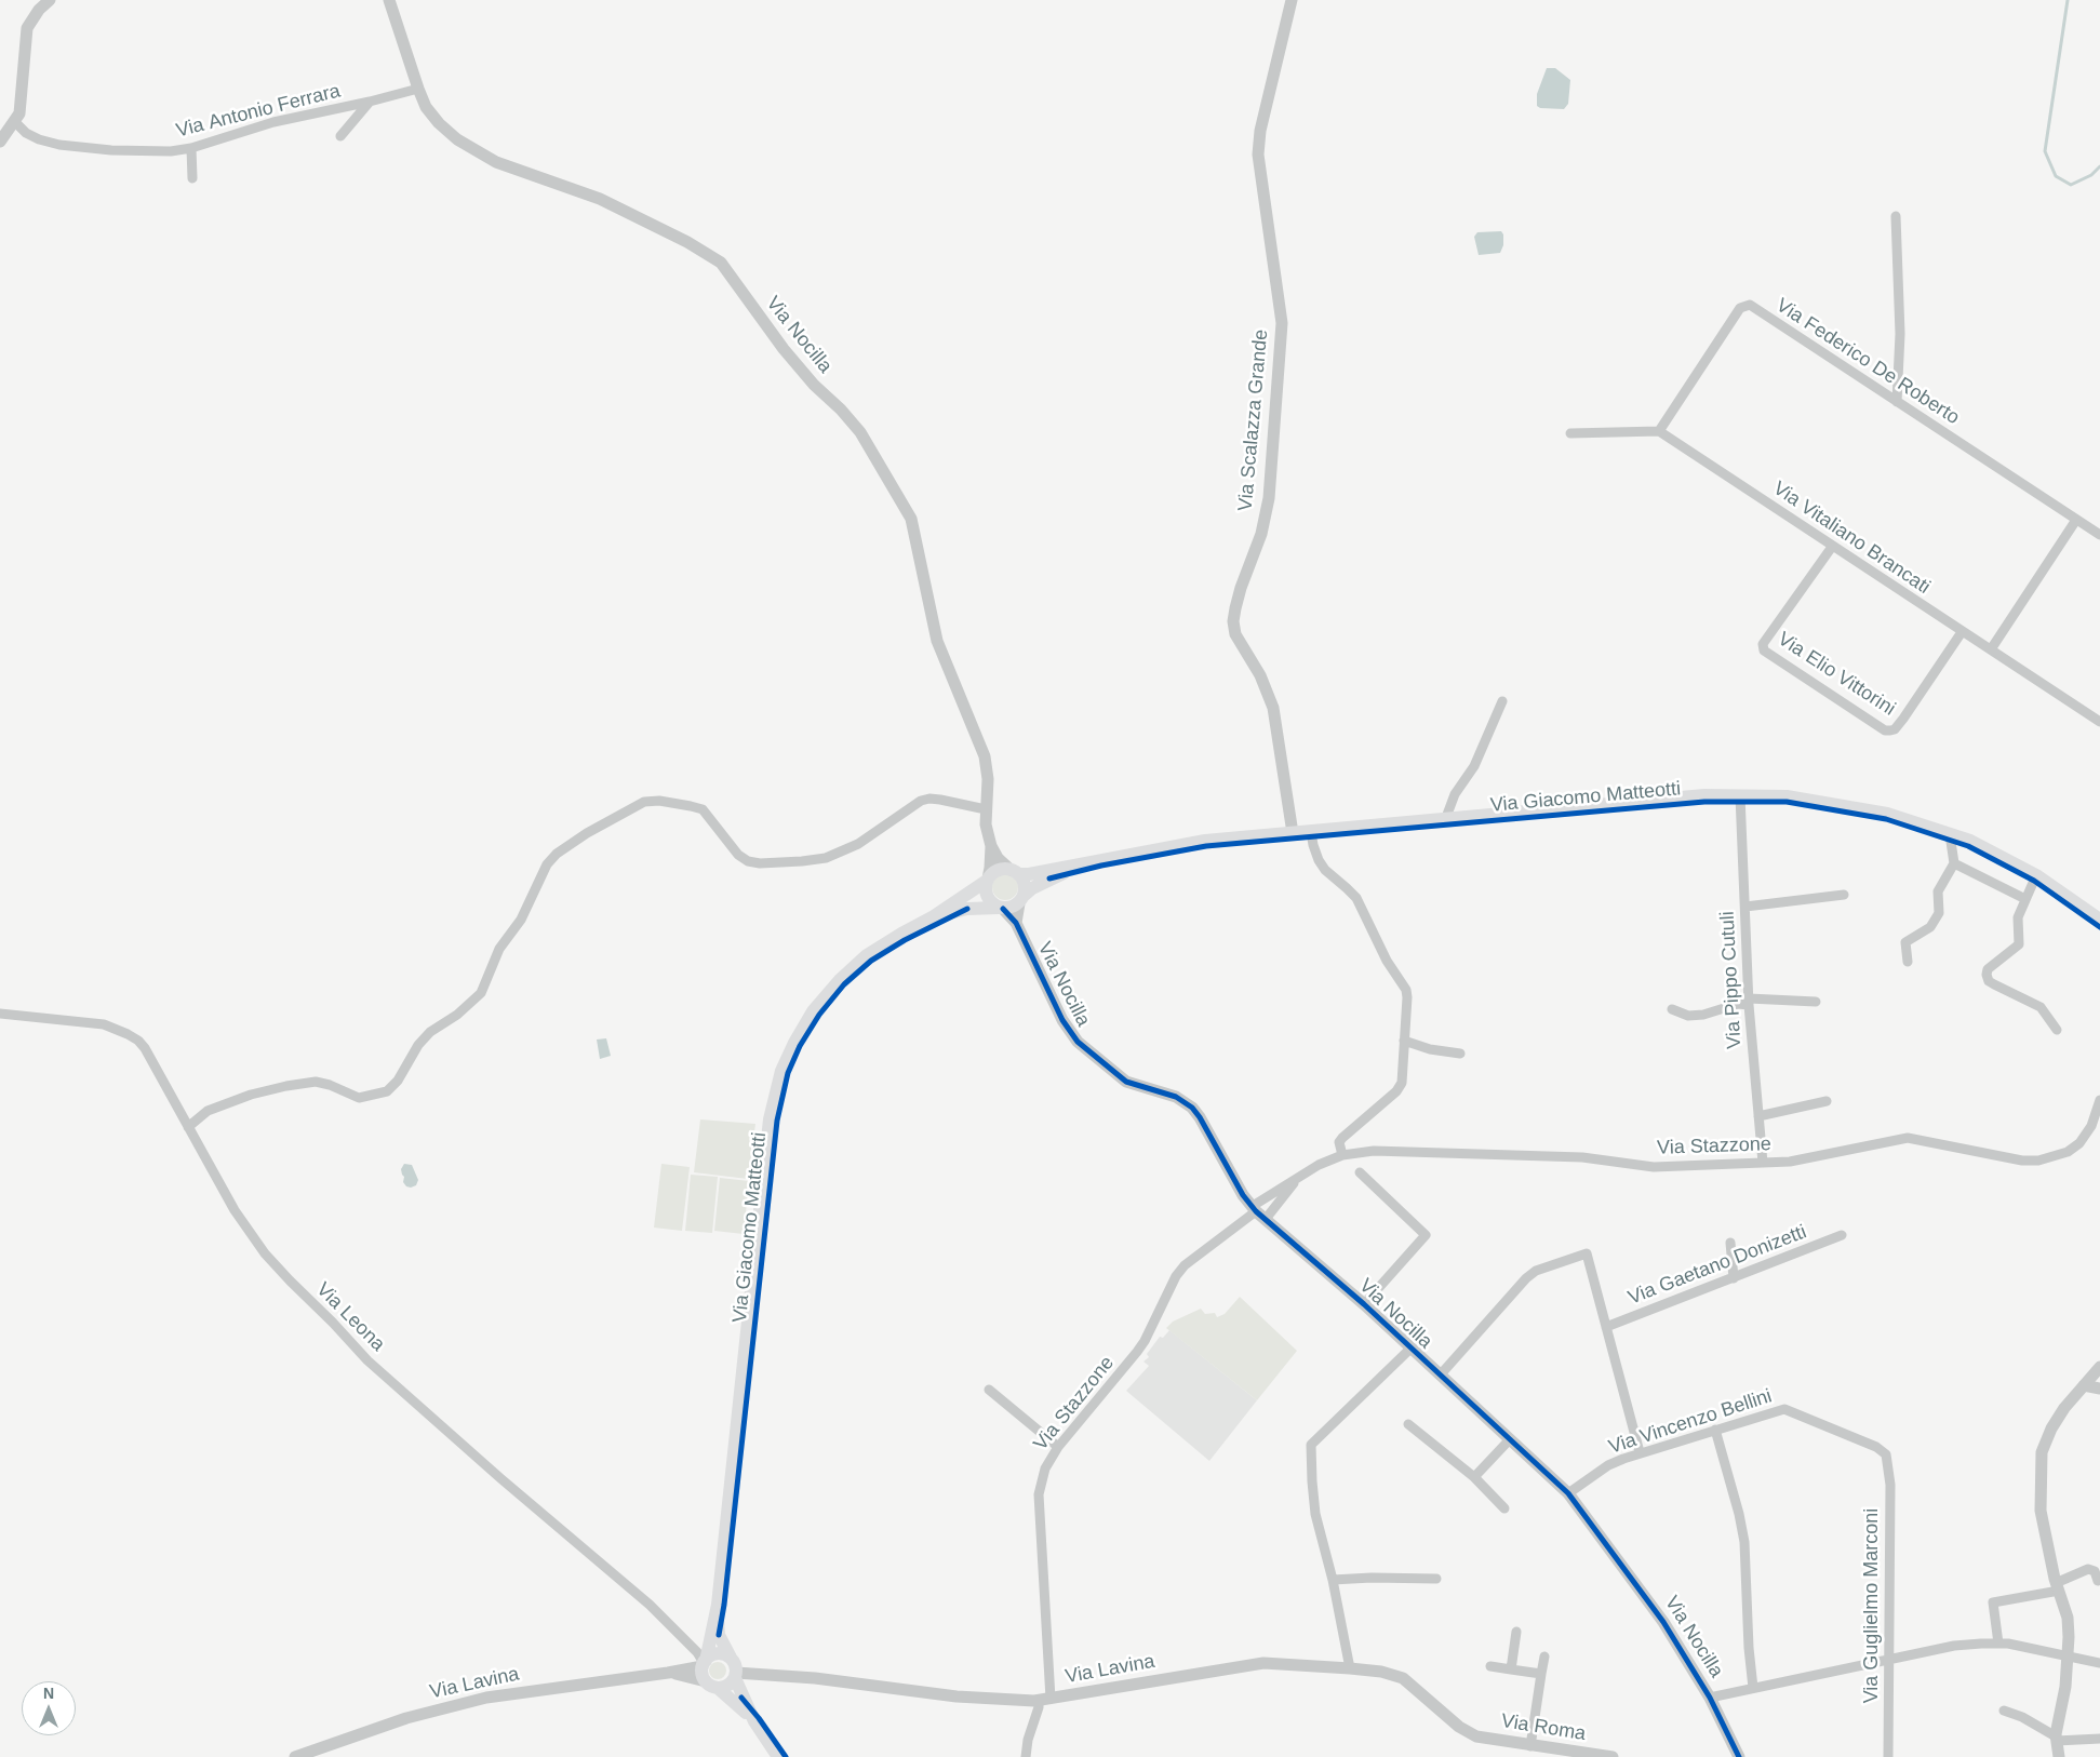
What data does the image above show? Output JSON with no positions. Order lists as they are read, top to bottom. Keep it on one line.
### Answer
{"streets":{"main road":["Via Giacomo Matteotti"],"street":["Via Antonio Ferrara","Via Nocilla","Via Federico De Roberto","Via Scalazza Grande","Via Vitaliano Brancati","Via Elio Vittorini","Via Pippo Cutuli","Via Stazzone","Via Gaetano Donizetti","Via Leona","Via Vincenzo Bellini","Via Guglielmo Marconi","Via Lavina","Via Roma"]},"crossings":[["Via Antonio Ferrara","Via Nocilla"],["Via Nocilla","Via Stazzone"],["Via Nocilla","Via Vincenzo Bellini"],["Via Federico De Roberto","Via Vitaliano Brancati"],["Via Scalazza Grande","Via Giacomo Matteotti"],["Via Vitaliano Brancati","Via Elio Vittorini"],["Via Giacomo Matteotti","Via Pippo Cutuli"],["Via Pippo Cutuli","Via Stazzone"],["Via Stazzone","Via Lavina"],["Via Leona","Via Lavina"],["Via Vincenzo Bellini","Via Guglielmo Marconi"],["Via Lavina","Via Roma"]],"north":"top"}
